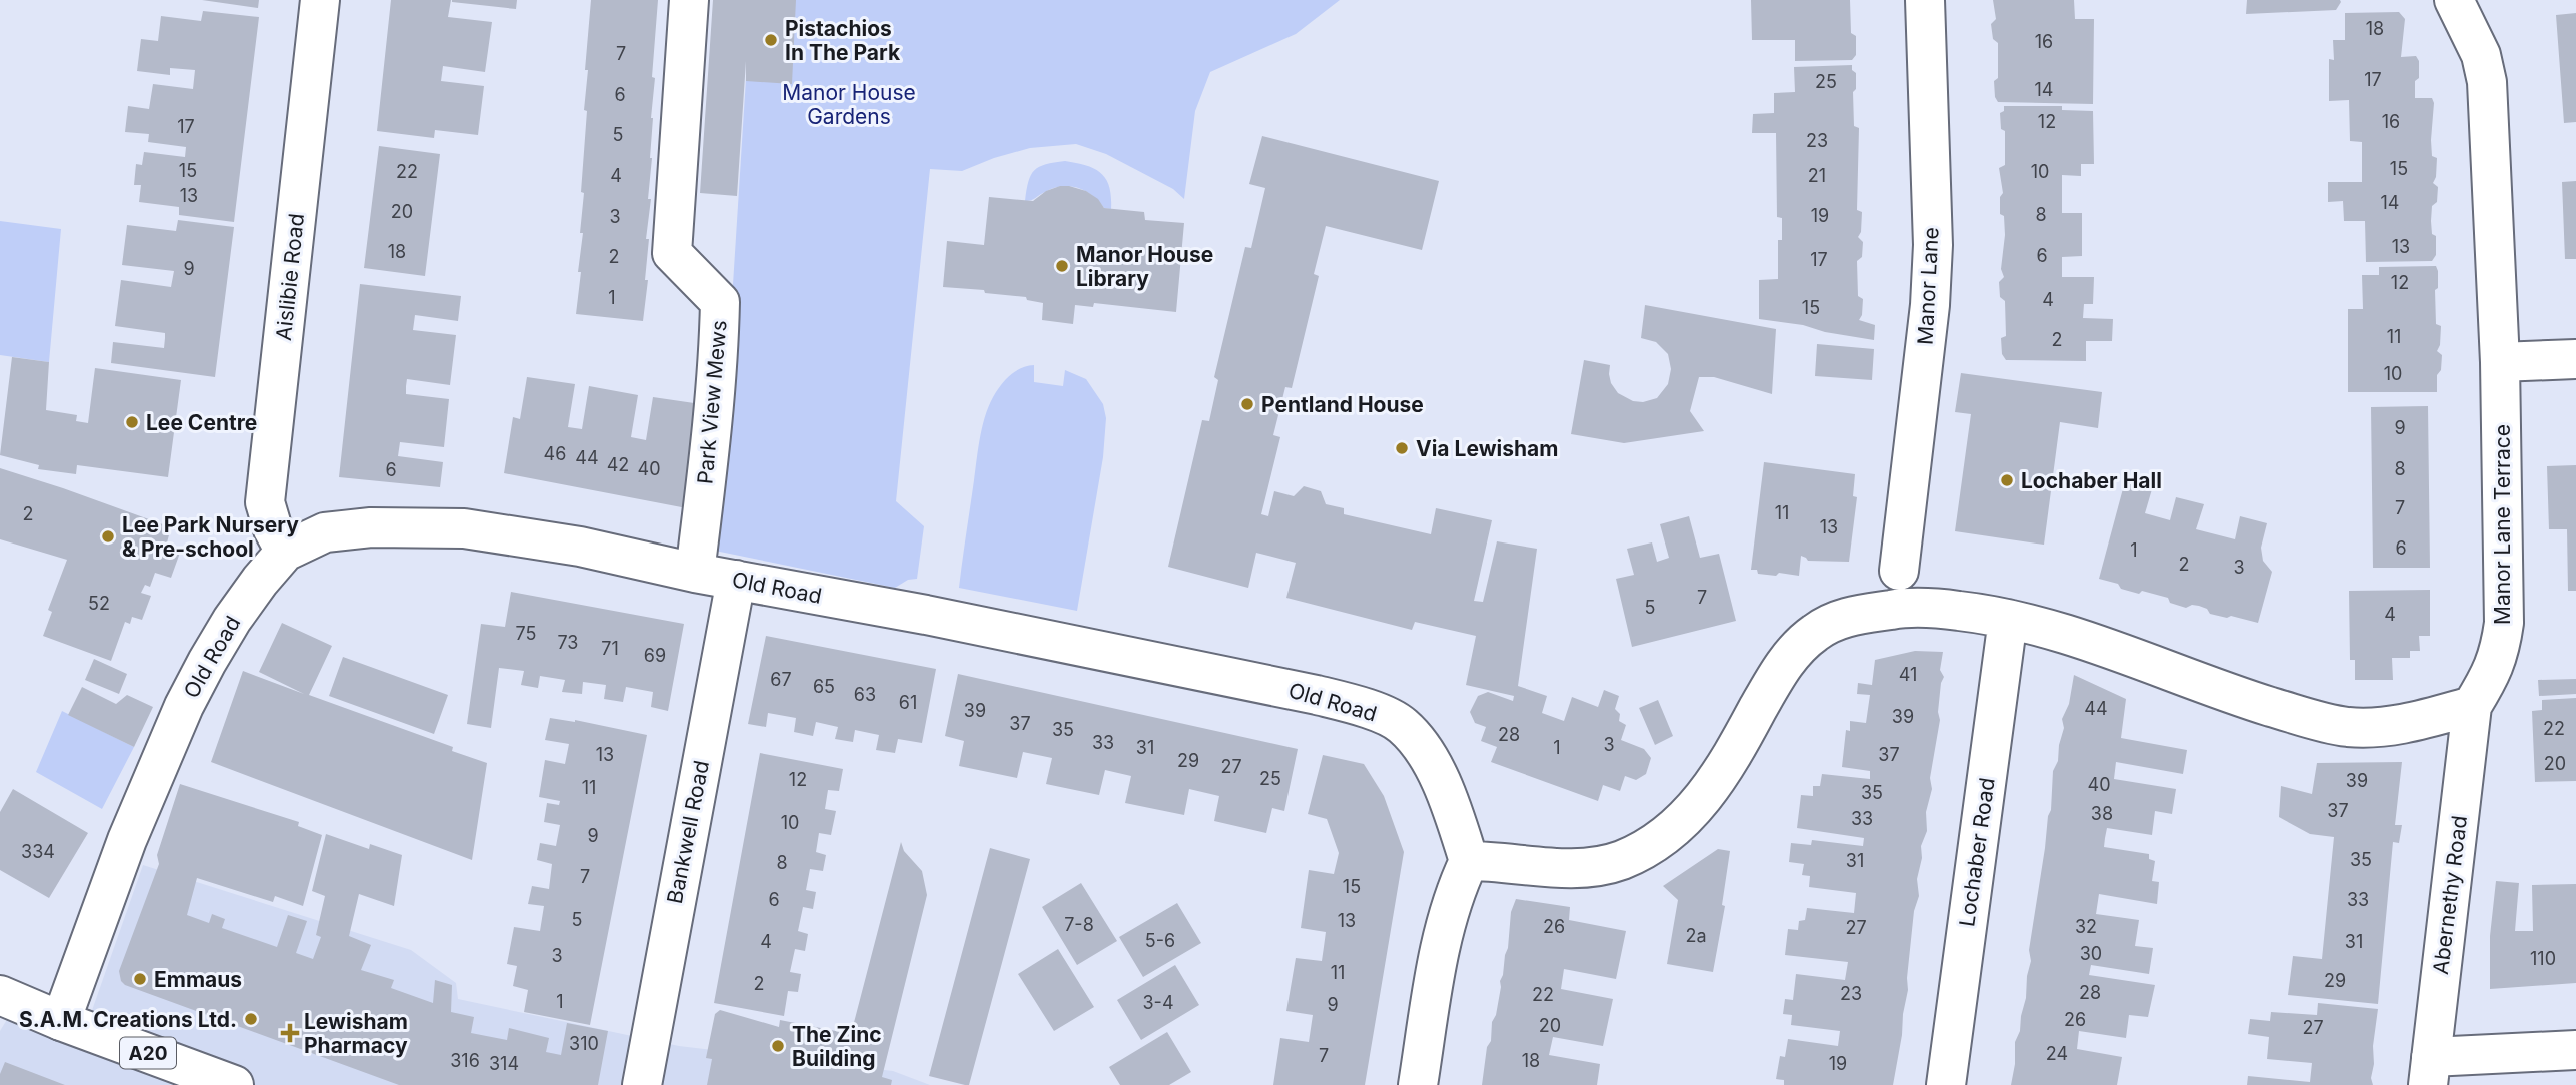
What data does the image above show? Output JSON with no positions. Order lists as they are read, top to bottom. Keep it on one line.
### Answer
{"streets":{"main road":["Aislibie Road","Manor Lane","Park View Mews","Manor Lane Terrace","Old Road","Bankwell Road","Lochaber Road","Abernethy Road","A20"]},"crossings":[["Aislibie Road","Old Road"],["Park View Mews","Old Road"],["Manor Lane Terrace","Abernethy Road"],["Old Road","Bankwell Road"],["Old Road","A20"]],"parks":["Manor House Gardens"],"places":{"other":["Pistachios In The Park","Manor House Library","Pentland House","Lee Centre","Via Lewisham","Lochaber Hall","Lee Park Nursery & Pre-school","Emmaus","S.A.M. Creations Ltd.","The Zinc Building"],"health":["Lewisham Pharmacy"]},"house_numbers":["18","16","7","17","25","14","6","12","16","17","5","23","15","15","22","10","4","21","13","14","20","8","19","3","13","18","6","2","17","9","12","1","4","15","11","2","10","9","46","44","42","40","8","6","7","11","2","13","6","1","2","3","7","52","5","4","75","73","71","69","41","67","65","63","61","44","39","39","37","22","35","28","33","3","31","1","13","37","29","20","27","25","12","39","40","11","35","37","38","33","10","9","334","35","31","8","7","15","6","33","5","13","7-8","26","32","27","2a","5-6","4","31","30","3","110","11","29","2","28","23","22","1","3-4","9","26","20","27","310","24","7","316","18","314","19"]}
